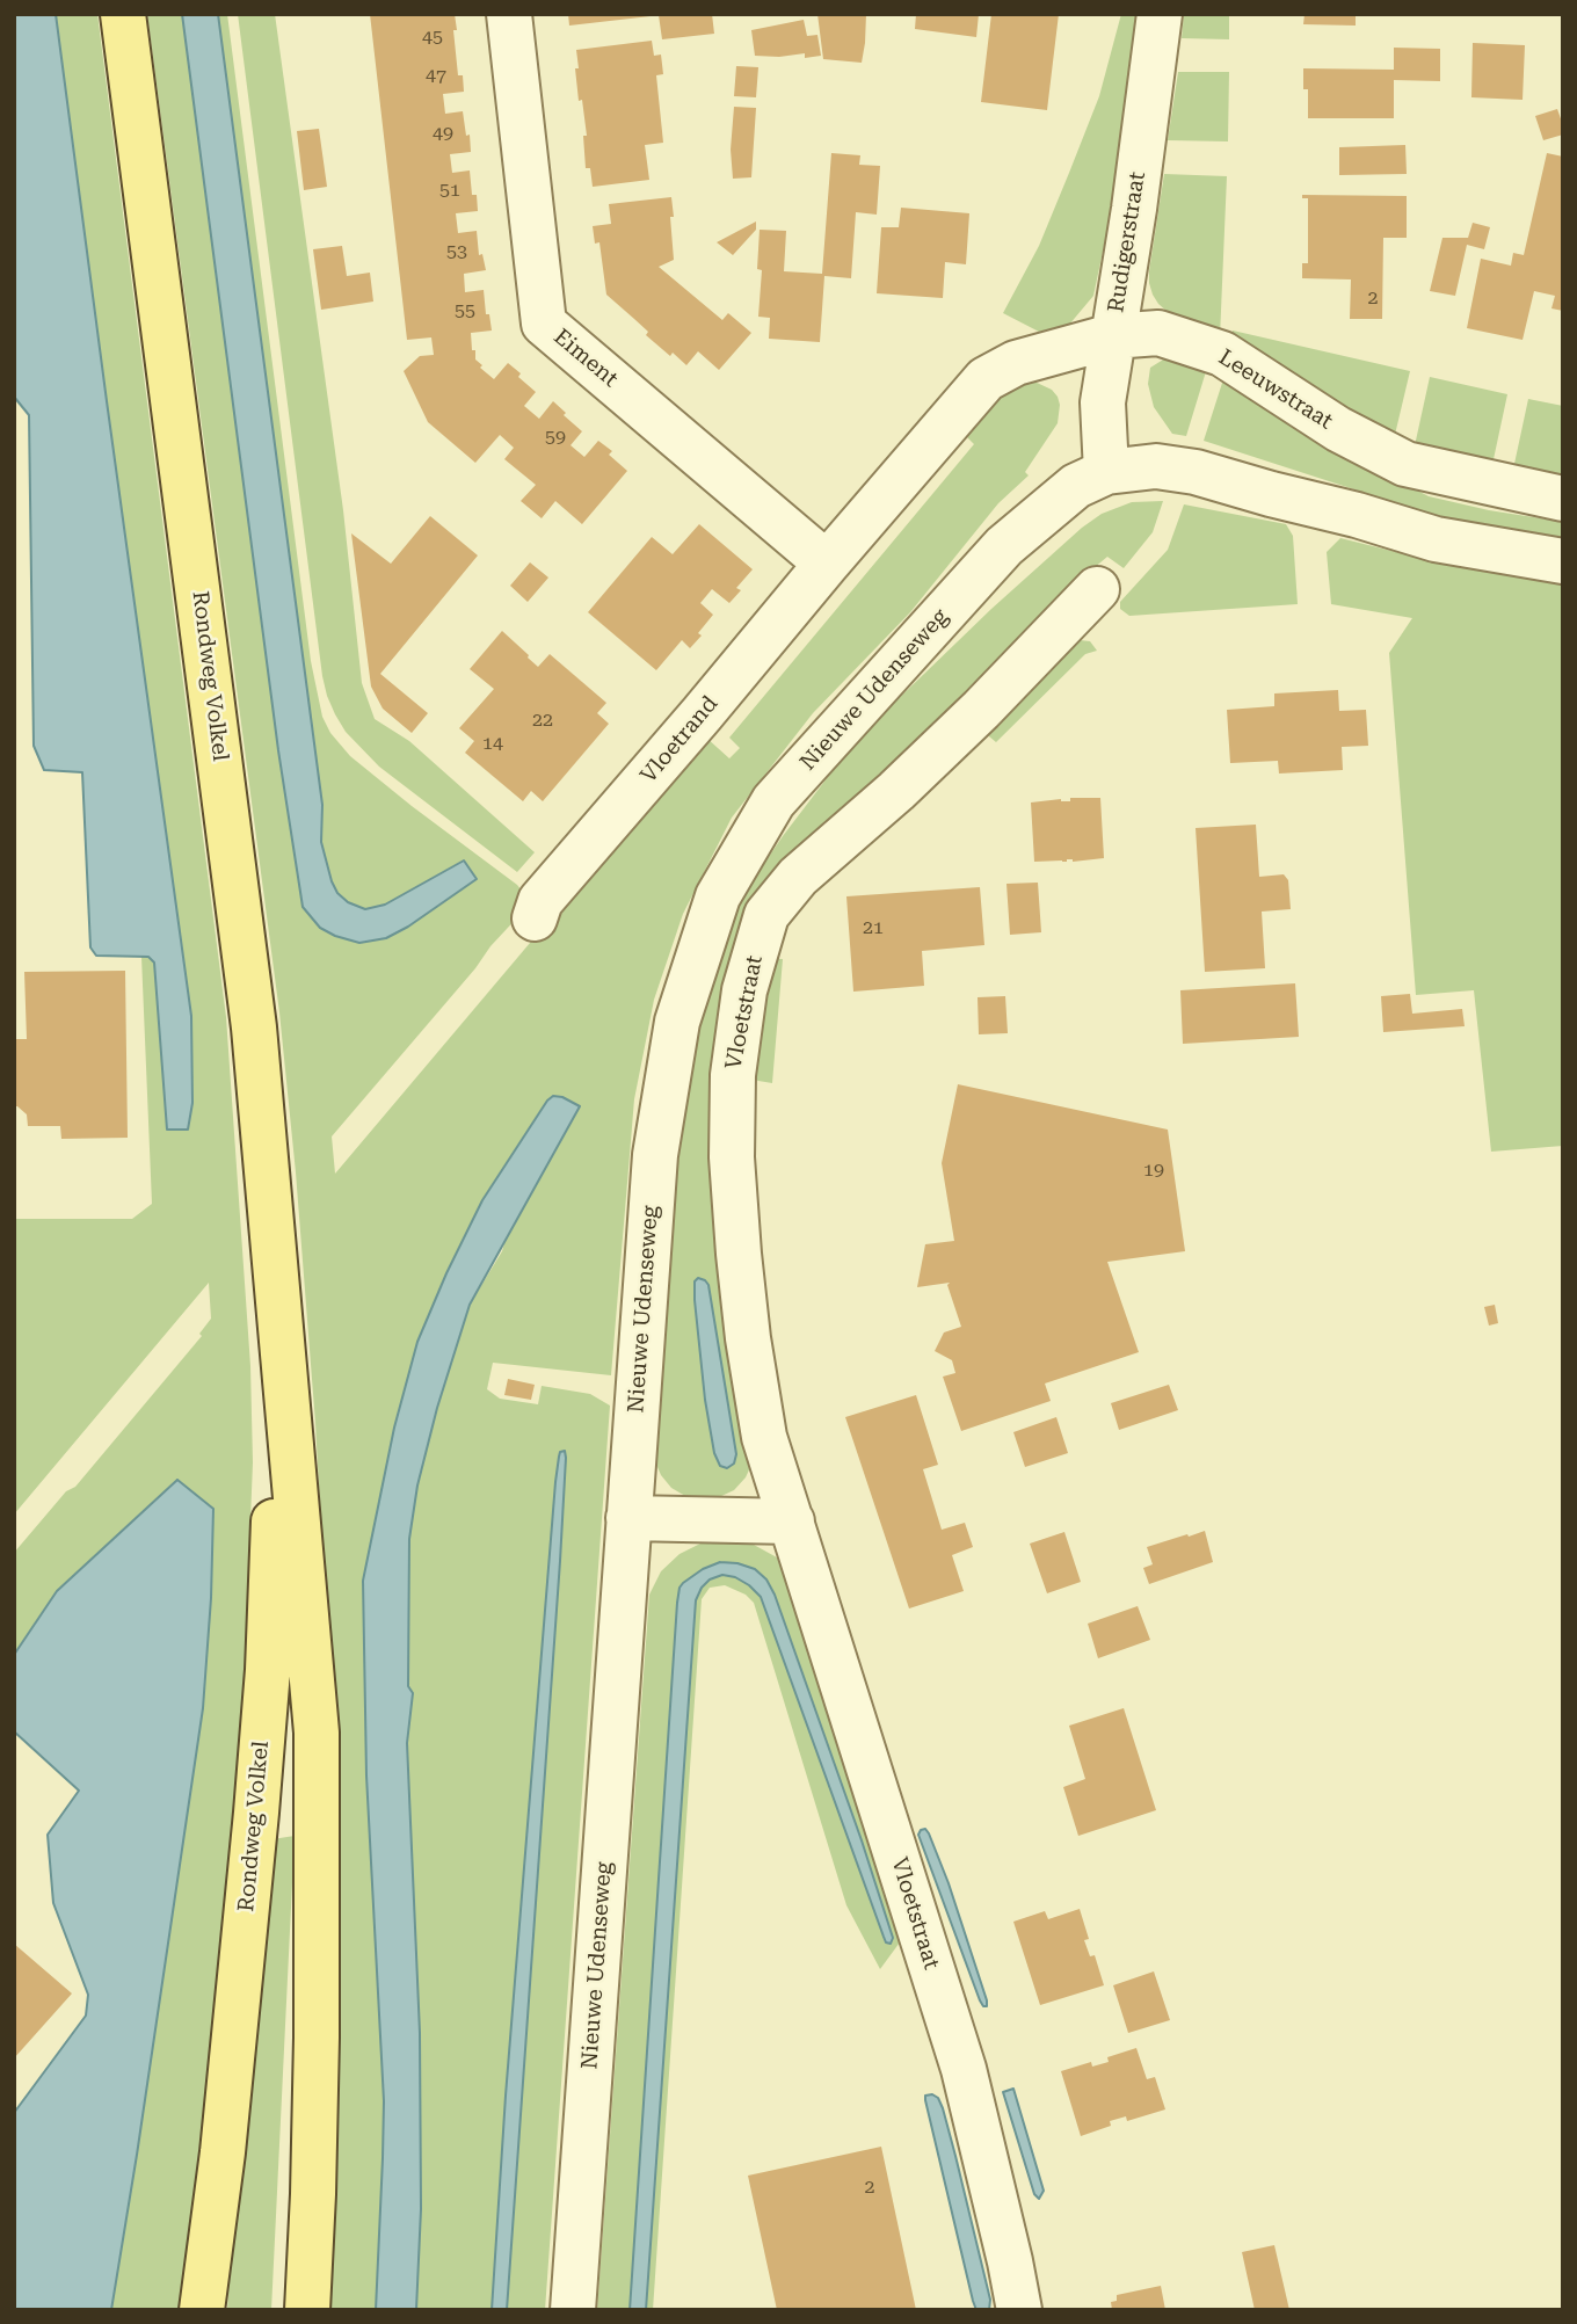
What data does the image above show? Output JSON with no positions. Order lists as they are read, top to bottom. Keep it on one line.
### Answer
{"streets":{"main road":["Rondweg Volkel"],"street":["Rudigerstraat","Eiment","Leeuwstraat","Nieuwe Udenseweg","Vloetrand","Vloetstraat"]},"crossings":[["Rudigerstraat","Leeuwstraat"],["Rudigerstraat","Nieuwe Udenseweg"],["Eiment","Leeuwstraat"],["Eiment","Vloetrand"],["Leeuwstraat","Vloetrand"]],"house_numbers":["45","47","49","51","53","2","55","59","22","14","21","19","2"]}
